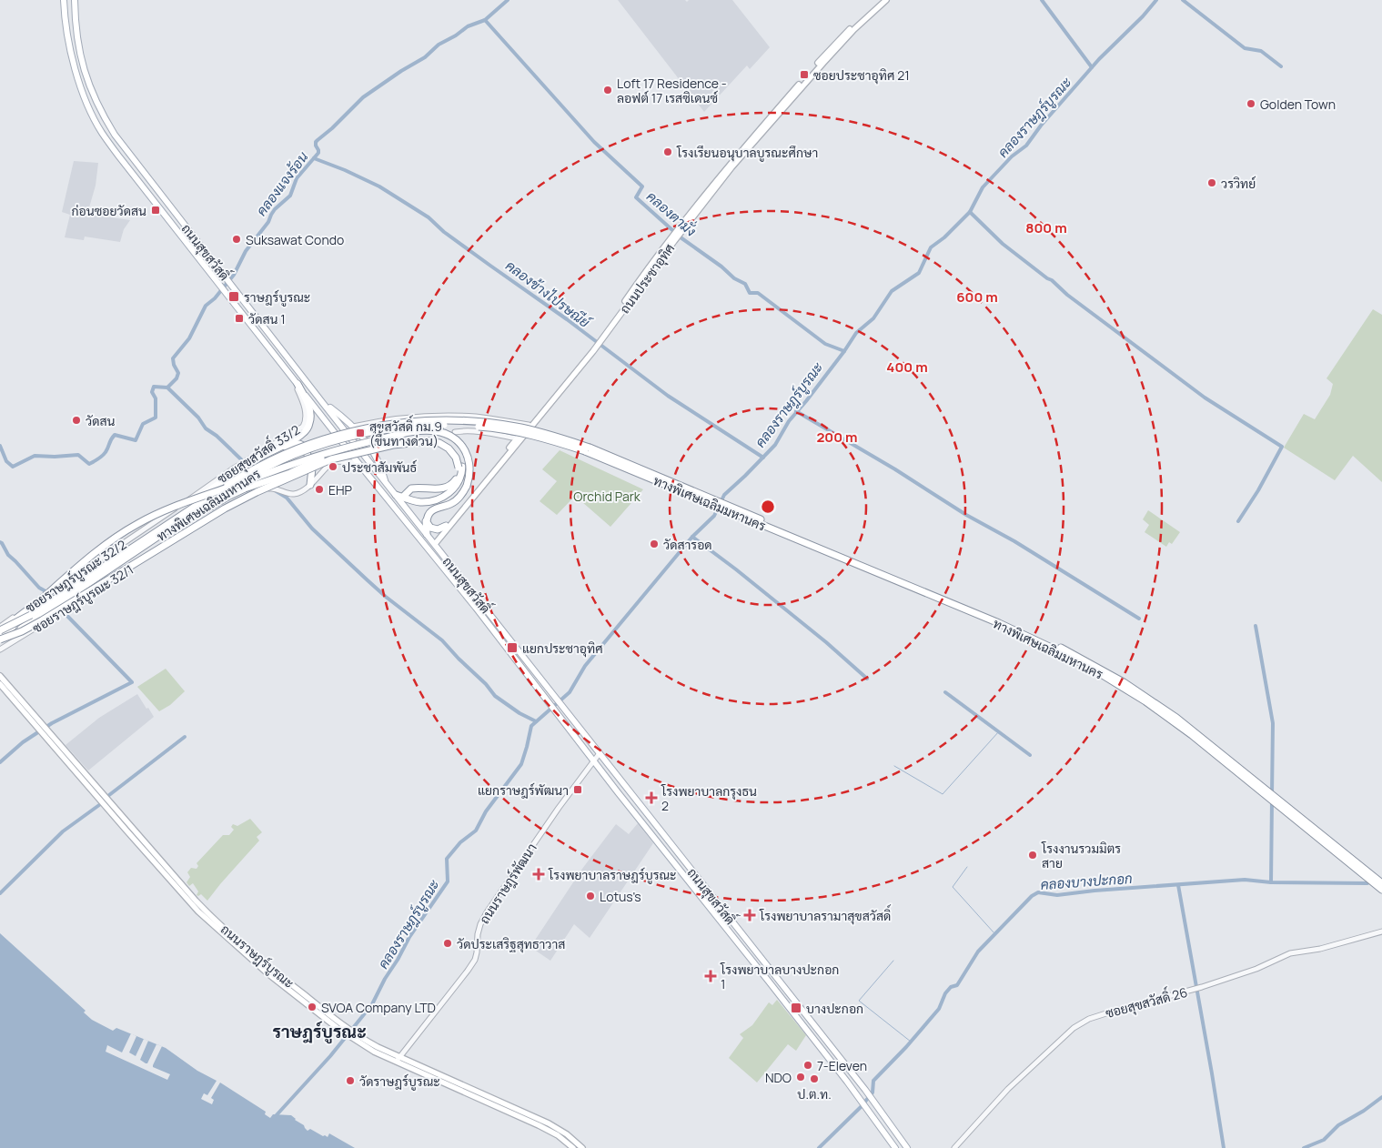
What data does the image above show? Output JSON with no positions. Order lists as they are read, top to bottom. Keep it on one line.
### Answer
{"streets":{"highway":["ทางพิเศษเฉลิมมหานคร"],"main road":["ถนนสุขสวัสดิ์","ถนนประชาอุทิศ","ถนนราษฎร์บูรณะ"],"street":["ซอยสุขสวัสดิ์ 33/2","ซอยราษฎร์บูรณะ 32/2","ซอยราษฎร์บูรณะ 32/1","ถนนราษฎร์พัฒนา","ซอยสุขสวัสดิ์ 26"]},"crossings":[["ถนนสุขสวัสดิ์","ถนนประชาอุทิศ"],["ถนนสุขสวัสดิ์","ซอยสุขสวัสดิ์ 33/2"],["ถนนสุขสวัสดิ์","ถนนราษฎร์พัฒนา"],["ซอยสุขสวัสดิ์ 33/2","ซอยราษฎร์บูรณะ 32/2"],["ถนนราษฎร์พัฒนา","ถนนราษฎร์บูรณะ"]],"districts":["ราษฎร์บูรณะ"],"water":["คลองราษฎร์บูรณะ","คลองแจงร้อน","คลองตามั่ง","คลองข้างไปรษณีย์","คลองบางปะกอก"],"parks":["Orchid Park"],"places":{"transit":["ซอยประชาอุทิศ 21","ก่อนซอยวัดสน","ราษฎร์บูรณะ","วัดสน 1","สุขสวัสดิ์ กม.9 (ขึ้นทางด่วน)","แยกประชาอุทิศ","แยกราษฎร์พัฒนา","บางปะกอก"],"other":["Loft 17 Residence - ลอฟต์ 17 เรสซิเดนซ์","Golden Town","โรงเรียนอนุบาลบูรณะศึกษา","วรวิทย์","Suksawat Condo","วัดสน","ประชาสัมพันธ์","EHP","วัดสารอด","โรงงานรวมมิตร สาย","Lotus's","วัดประเสริฐสุทธาวาส","SVOA Company LTD","7-Eleven","NDO","ป.ต.ท.","วัดราษฎร์บูรณะ"],"health":["โรงพยาบาลกรุงธน 2","โรงพยาบาลราษฎร์บูรณะ","โรงพยาบาลรามาสุขสวัสดิ์","โรงพยาบาลบางปะกอก 1"]},"rings":["800 m","600 m","400 m","200 m"]}
